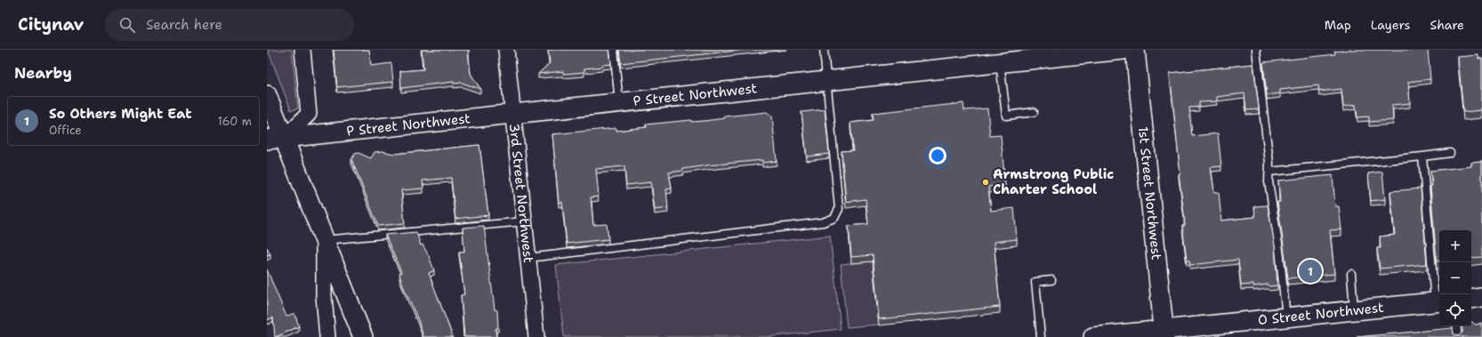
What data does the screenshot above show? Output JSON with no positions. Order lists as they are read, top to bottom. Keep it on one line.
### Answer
{"streets":{"street":["P Street Northwest","1st Street Northwest","3rd Street Northwest","O Street Northwest"]},"crossings":[["P Street Northwest","3rd Street Northwest"],["1st Street Northwest","O Street Northwest"]],"places":["Armstrong Public Charter School"],"page":{"header":"Citynav","search":"Search here","nav":["Map","Layers","Share"],"heading":"Nearby","list":[{"mark":"1","name":"So Others Might Eat","note":"Office","value":"160 m"}],"map_buttons":["+","−"],"pins":"1"}}
